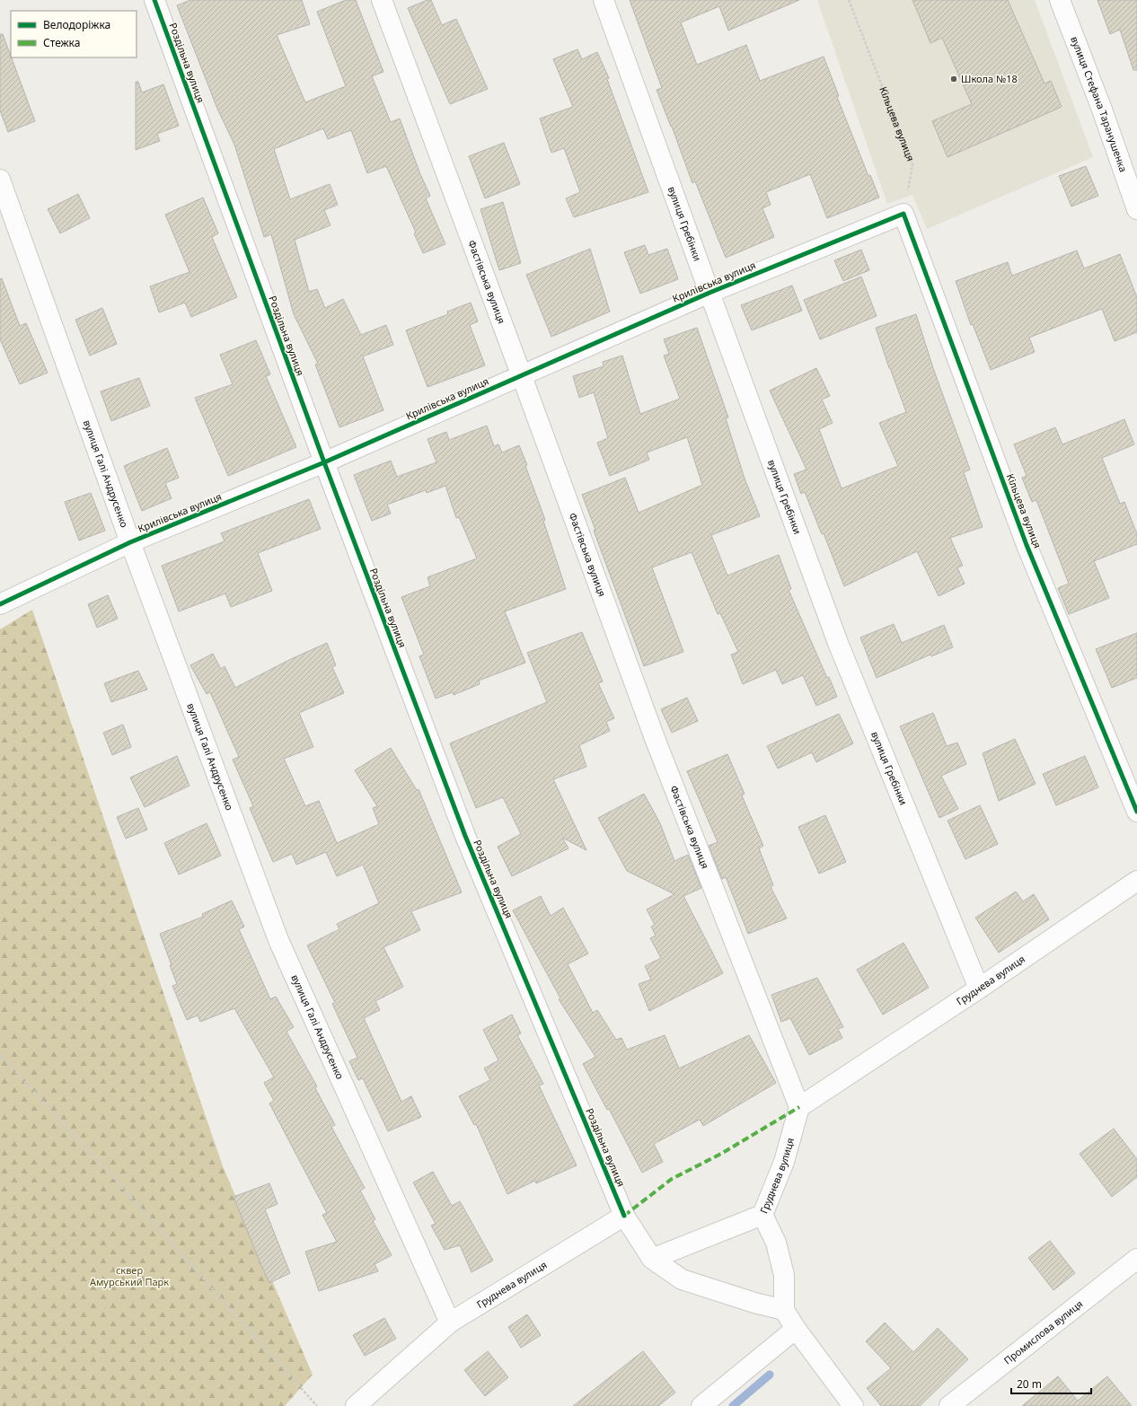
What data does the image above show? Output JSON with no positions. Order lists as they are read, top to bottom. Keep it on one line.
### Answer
{"streets":{"street":["Роздільна вулиця","вулиця Стефана Таранушенка","Кільцева вулиця","вулиця Гребінки","Фастівська вулиця","Крилівська вулиця","вулиця Галі Андрусенко","Груднева вулиця","Промислова вулиця"]},"crossings":[["Роздільна вулиця","Крилівська вулиця"],["Роздільна вулиця","Груднева вулиця"],["Кільцева вулиця","Крилівська вулиця"],["вулиця Гребінки","Крилівська вулиця"],["вулиця Гребінки","Груднева вулиця"],["Фастівська вулиця","Крилівська вулиця"],["Фастівська вулиця","Груднева вулиця"],["Крилівська вулиця","вулиця Галі Андрусенко"],["вулиця Галі Андрусенко","Груднева вулиця"]],"parks":["сквер Амурський Парк"],"places":["Школа №18"],"legend":["Велодоріжка","Стежка"],"scale_bar":"20 m"}
